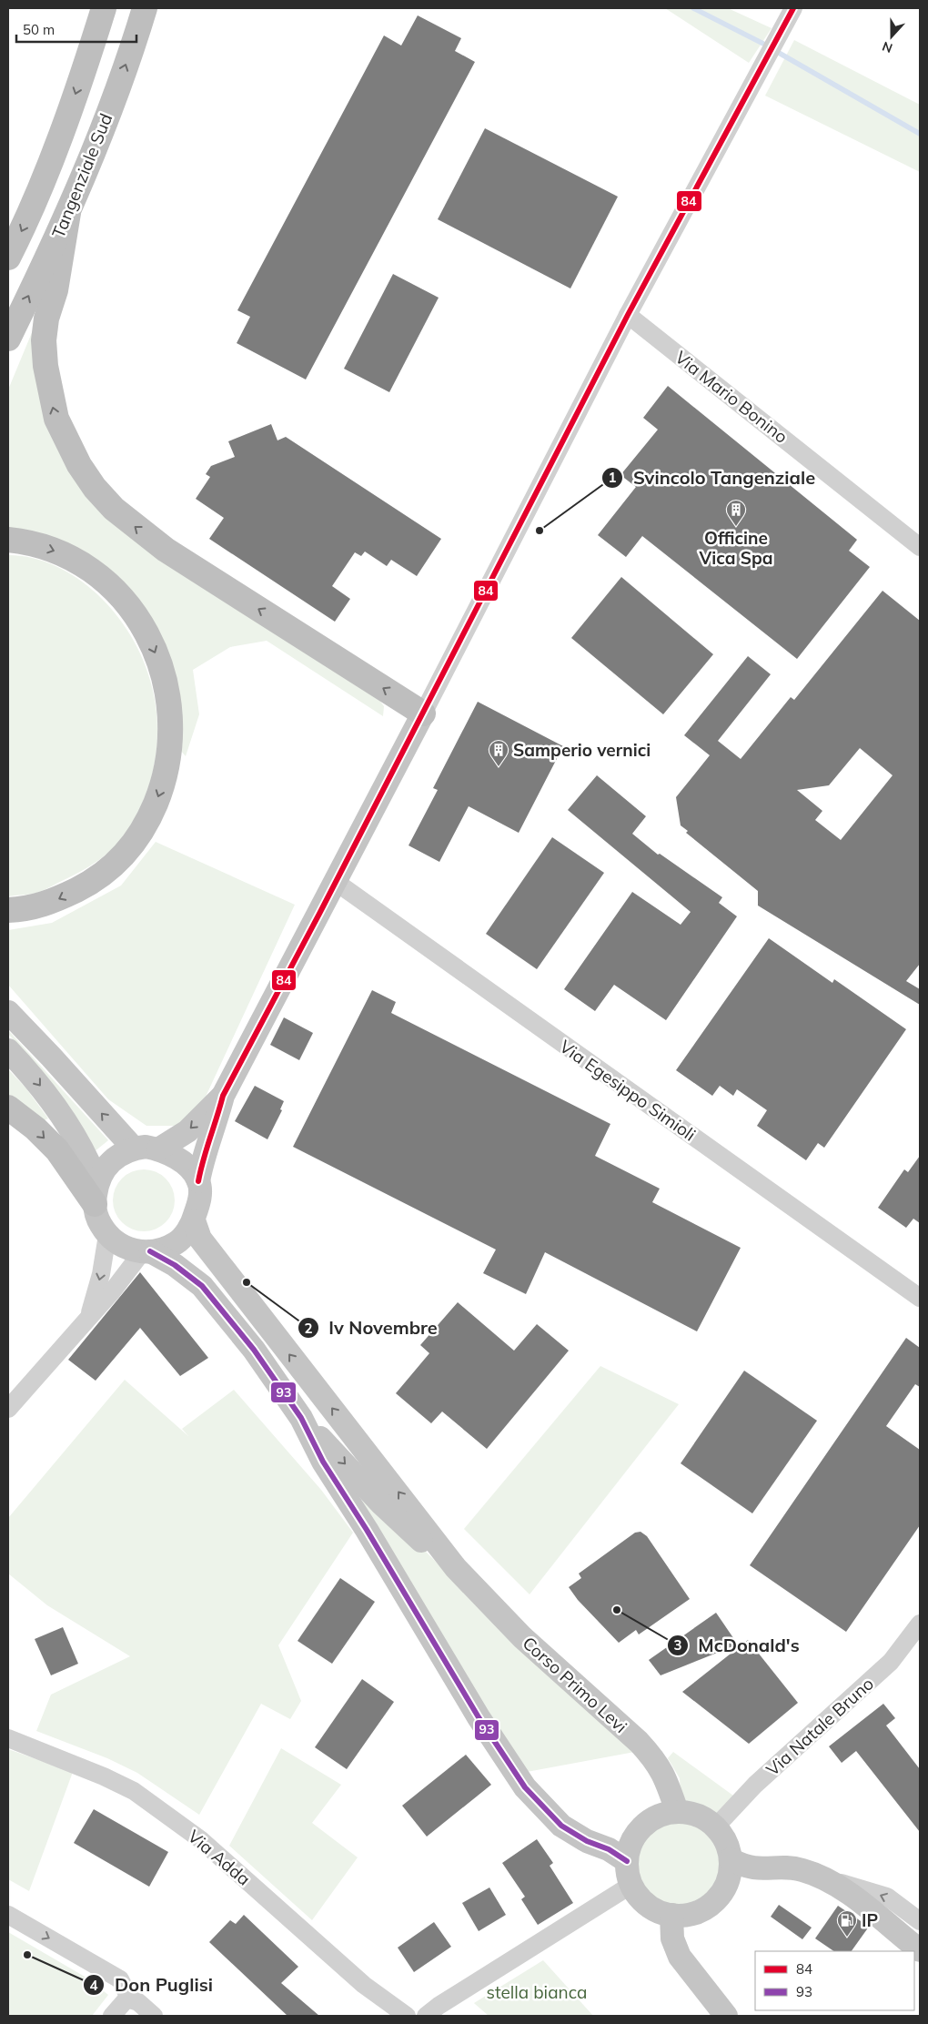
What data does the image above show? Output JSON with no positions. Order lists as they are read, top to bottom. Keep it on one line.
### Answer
{"streets":{"highway":["Tangenziale Sud"],"main road":["Corso Primo Levi"],"street":["Via Mario Bonino","Via Egesippo Simioli","Via Natale Bruno","Via Adda"]},"crossings":[["Corso Primo Levi","Via Natale Bruno"]],"parks":["stella bianca"],"places":{"building":["Officine Vica Spa","Samperio vernici"],"other":["Svincolo Tangenziale","Iv Novembre","McDonald's","Don Puglisi"],"fuel station":["IP"]},"lines":["transit line 84","transit line 93"],"legend":["84","93"],"scale_bar":"50 m","north":"bottom"}
